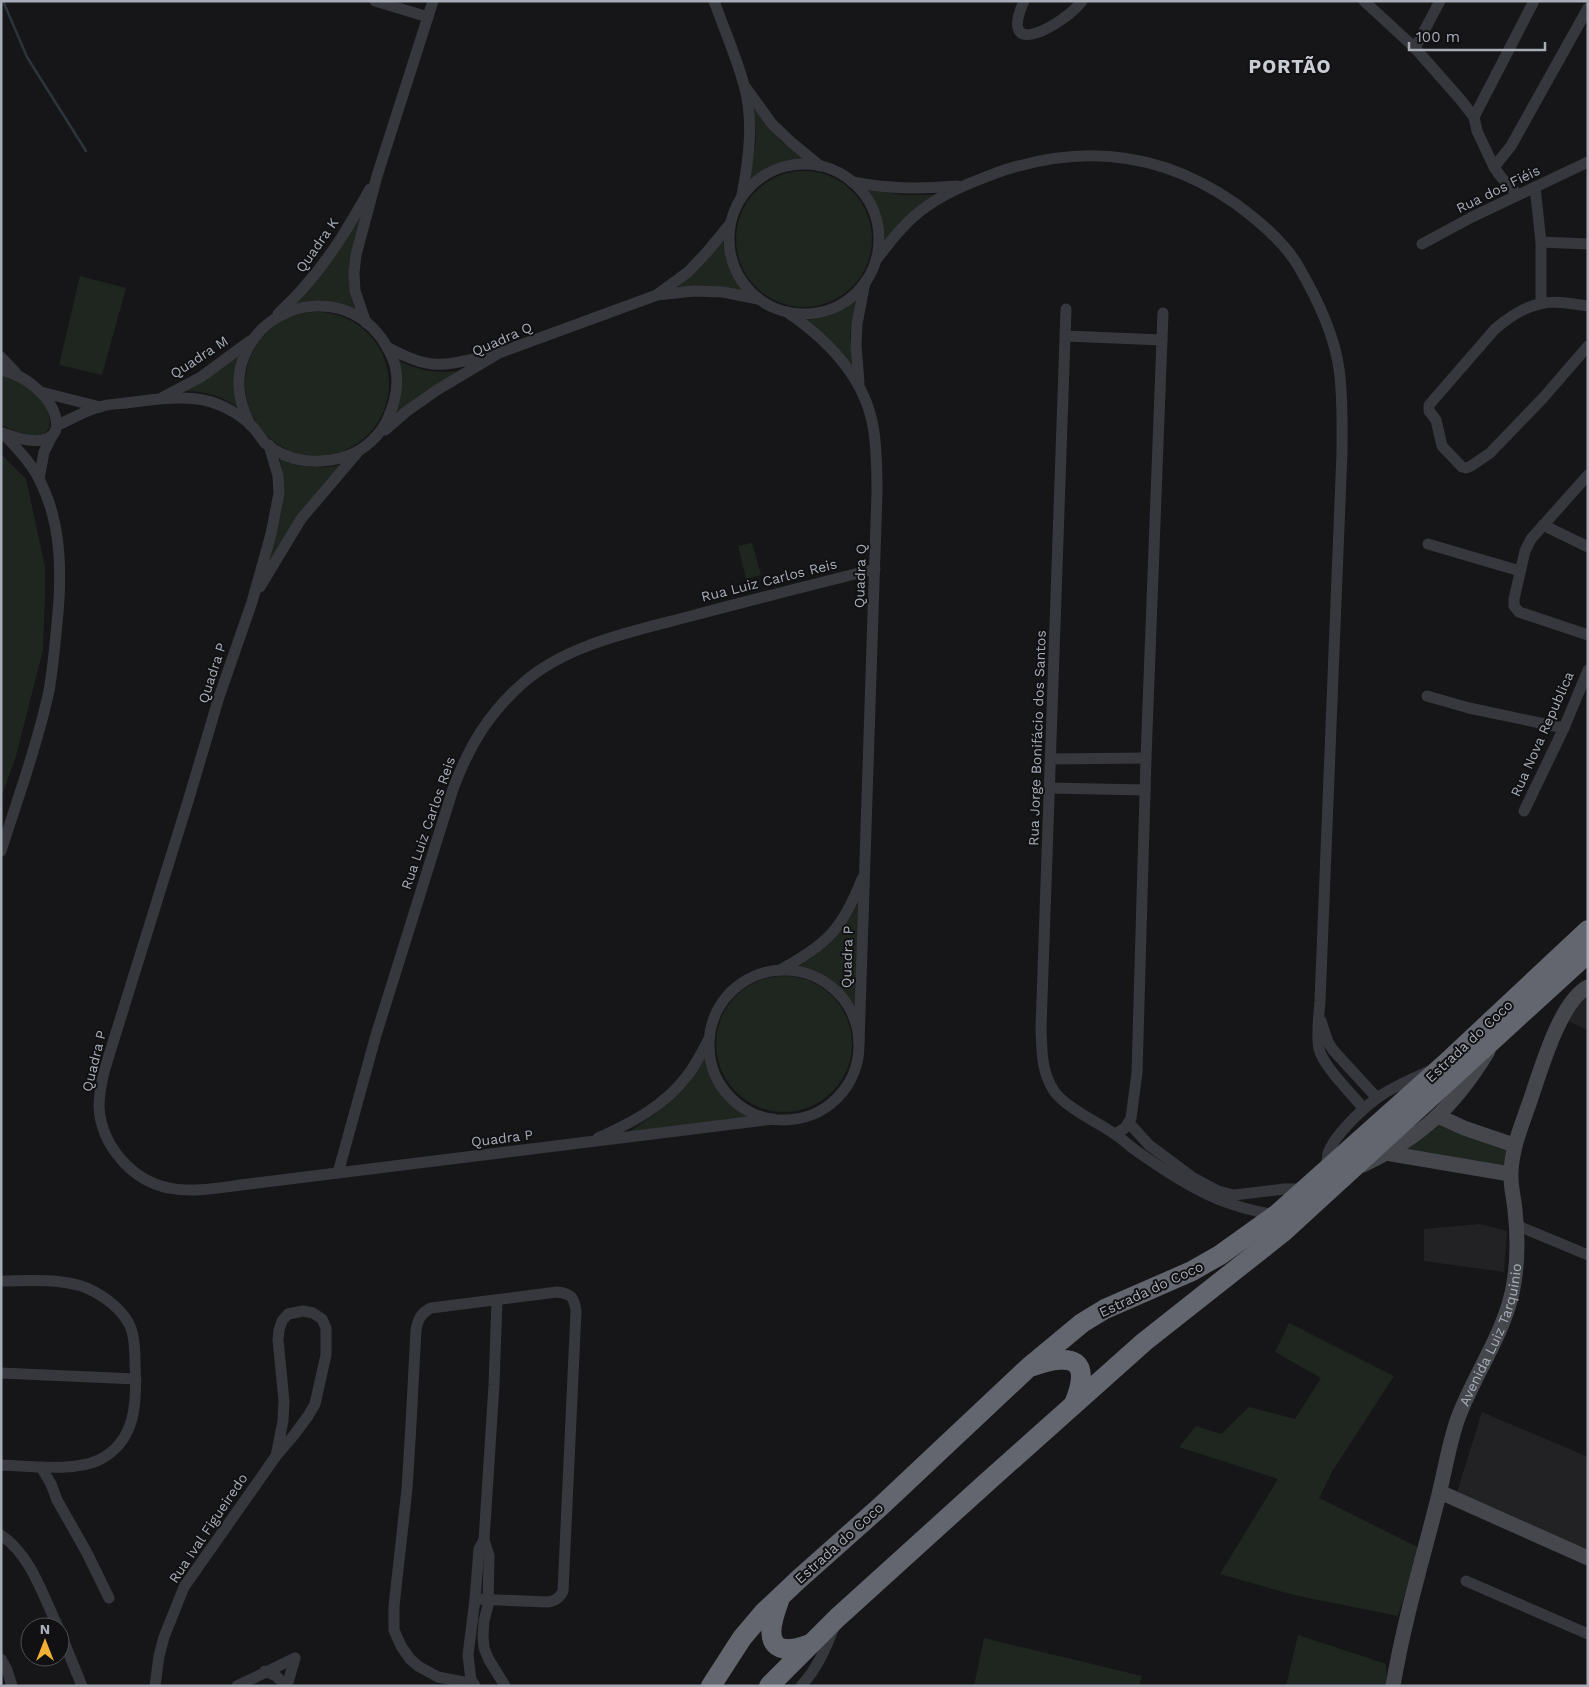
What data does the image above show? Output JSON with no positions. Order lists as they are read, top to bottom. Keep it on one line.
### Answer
{"streets":{"highway":["Estrada do Coco"],"street":["Rua dos Fiéis","Quadra K","Quadra Q","Quadra M","Rua Luiz Carlos Reis","Quadra P","Rua Nova Republica","Rua Jorge Bonifácio dos Santos","Avenida Luiz Tarquinio","Rua Ival Figueiredo"]},"crossings":[["Quadra K","Quadra Q"],["Quadra K","Quadra M"],["Quadra K","Quadra P"],["Quadra Q","Quadra M"],["Quadra Q","Rua Luiz Carlos Reis"],["Quadra Q","Quadra P"],["Quadra M","Quadra P"],["Rua Luiz Carlos Reis","Quadra P"]],"districts":["PORTÃO"],"scale_bar":"100 m","north":"top"}
